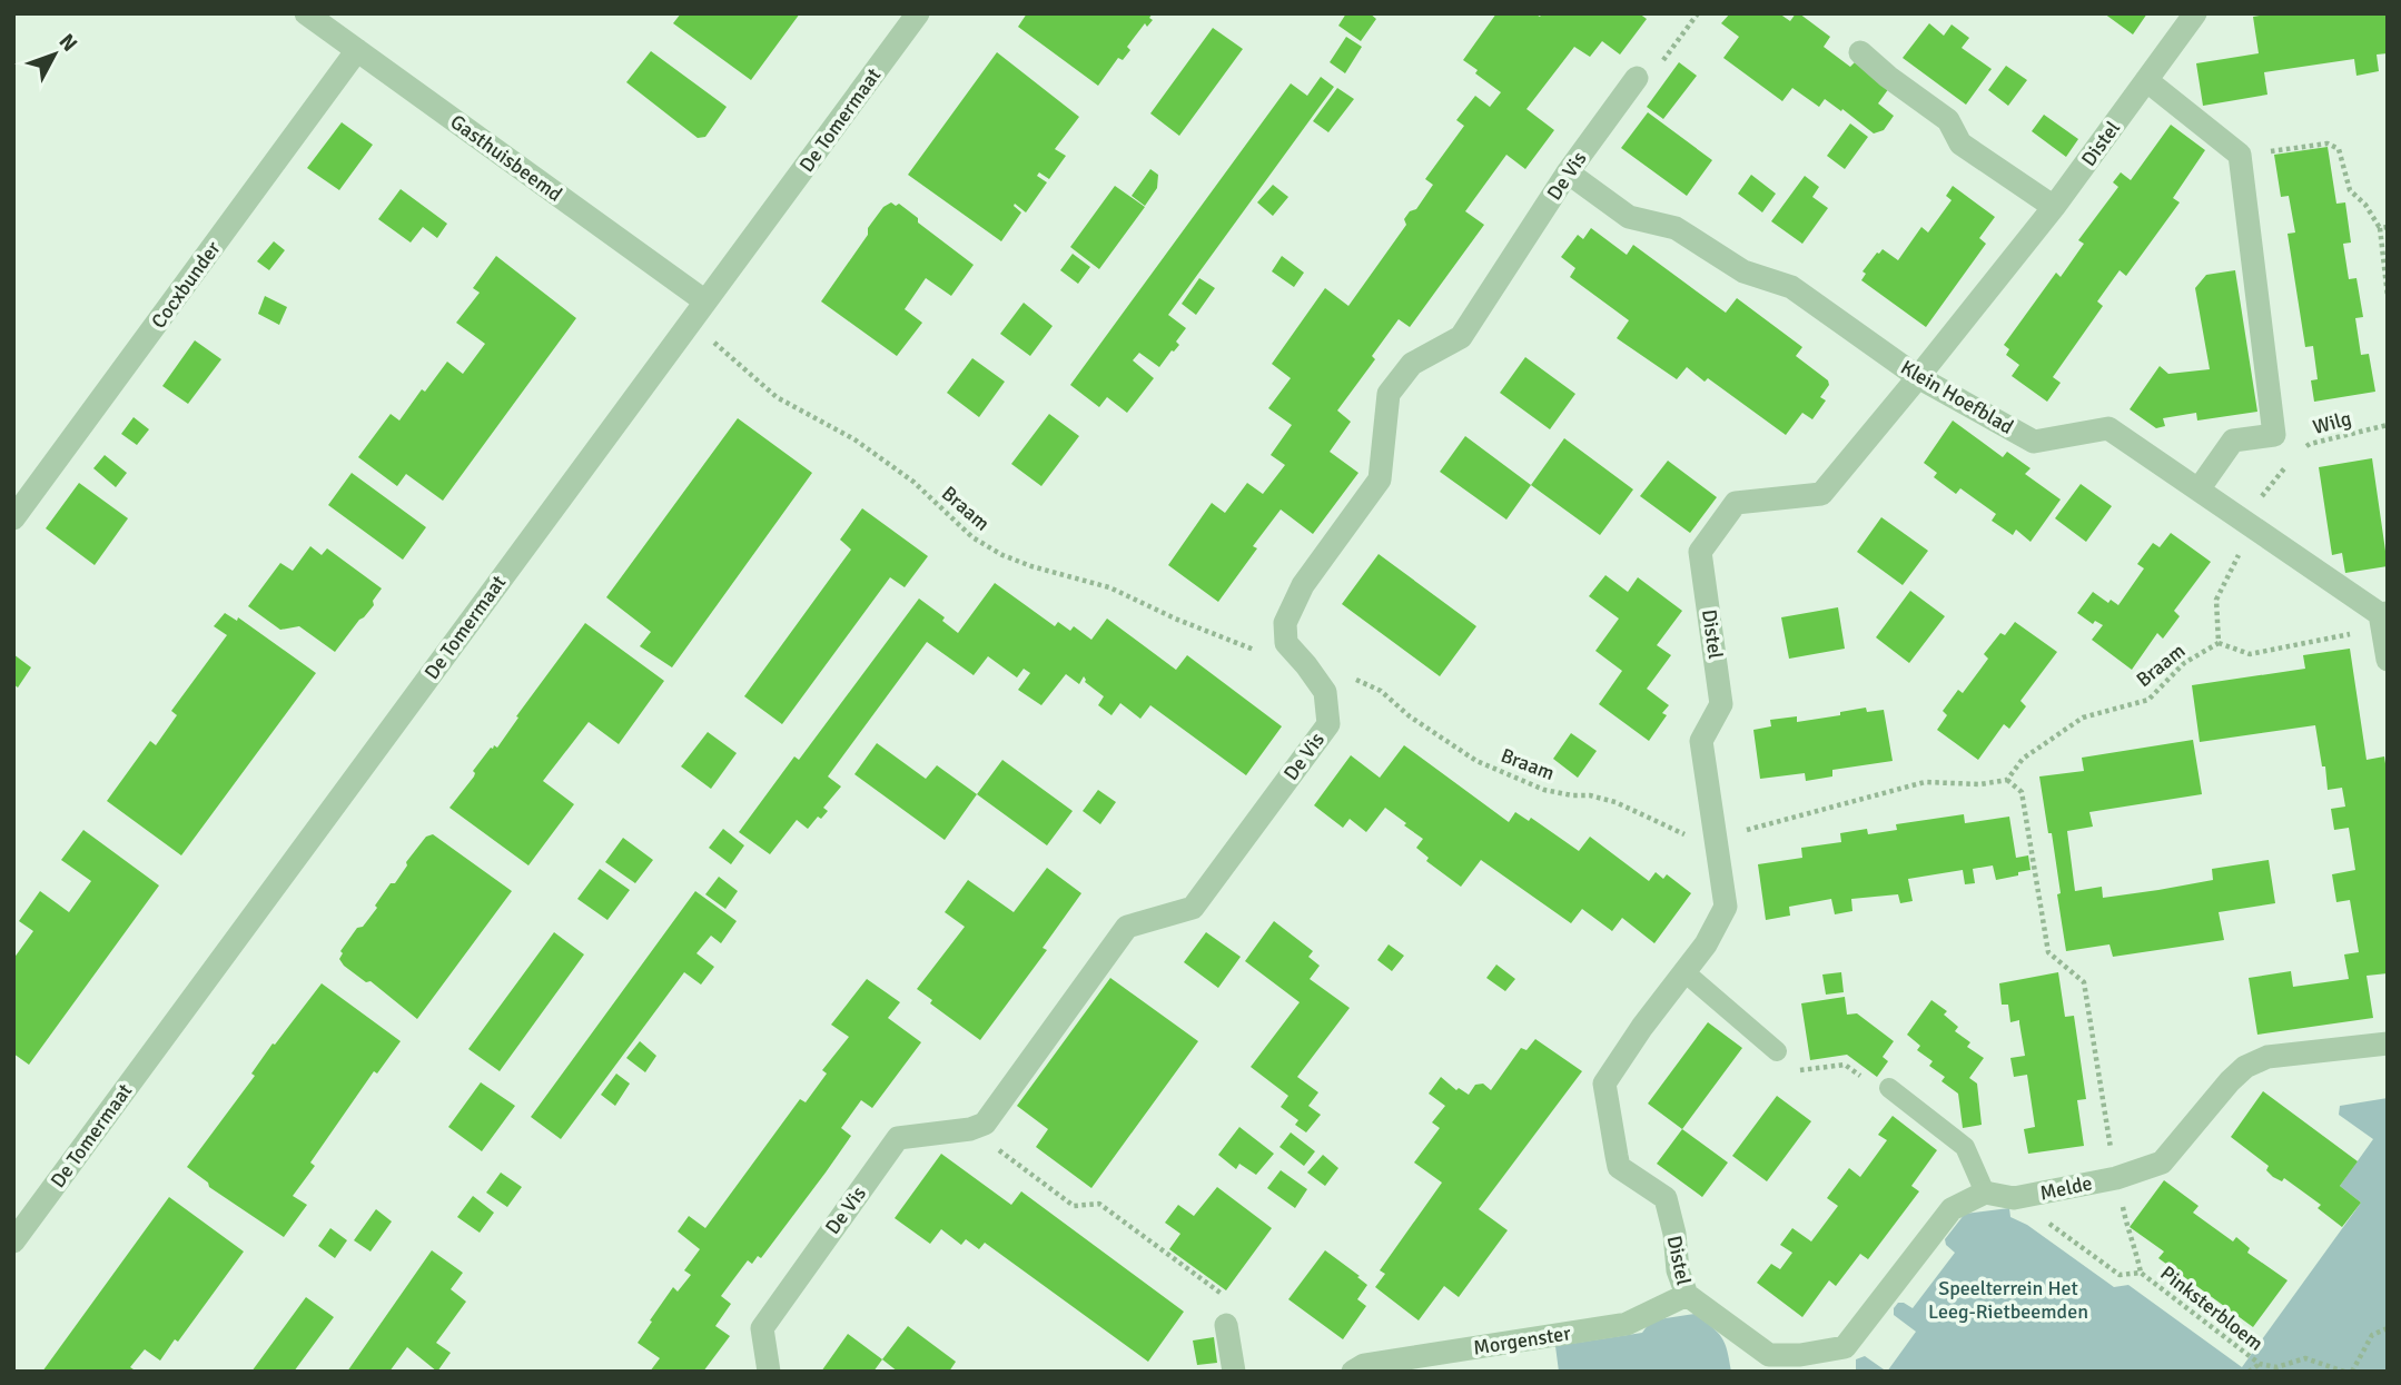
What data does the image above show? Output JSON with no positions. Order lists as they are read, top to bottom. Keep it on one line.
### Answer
{"streets":{"street":["De Tomermaat","Distel","Gasthuisbeemd","De Vis","Cocxbunder","Klein Hoefblad","Melde","Morgenster"],"path":["Wilg","Braam","Pinksterbloem"]},"crossings":[["De Tomermaat","Gasthuisbeemd"],["De Tomermaat","Braam"],["Distel","Klein Hoefblad"],["Distel","Braam"],["Distel","Melde"],["Distel","Morgenster"],["Gasthuisbeemd","Cocxbunder"],["De Vis","Klein Hoefblad"],["De Vis","Braam"],["Melde","Pinksterbloem"]],"parks":["Speelterrein Het Leeg-Rietbeemden"],"north":"top right"}
